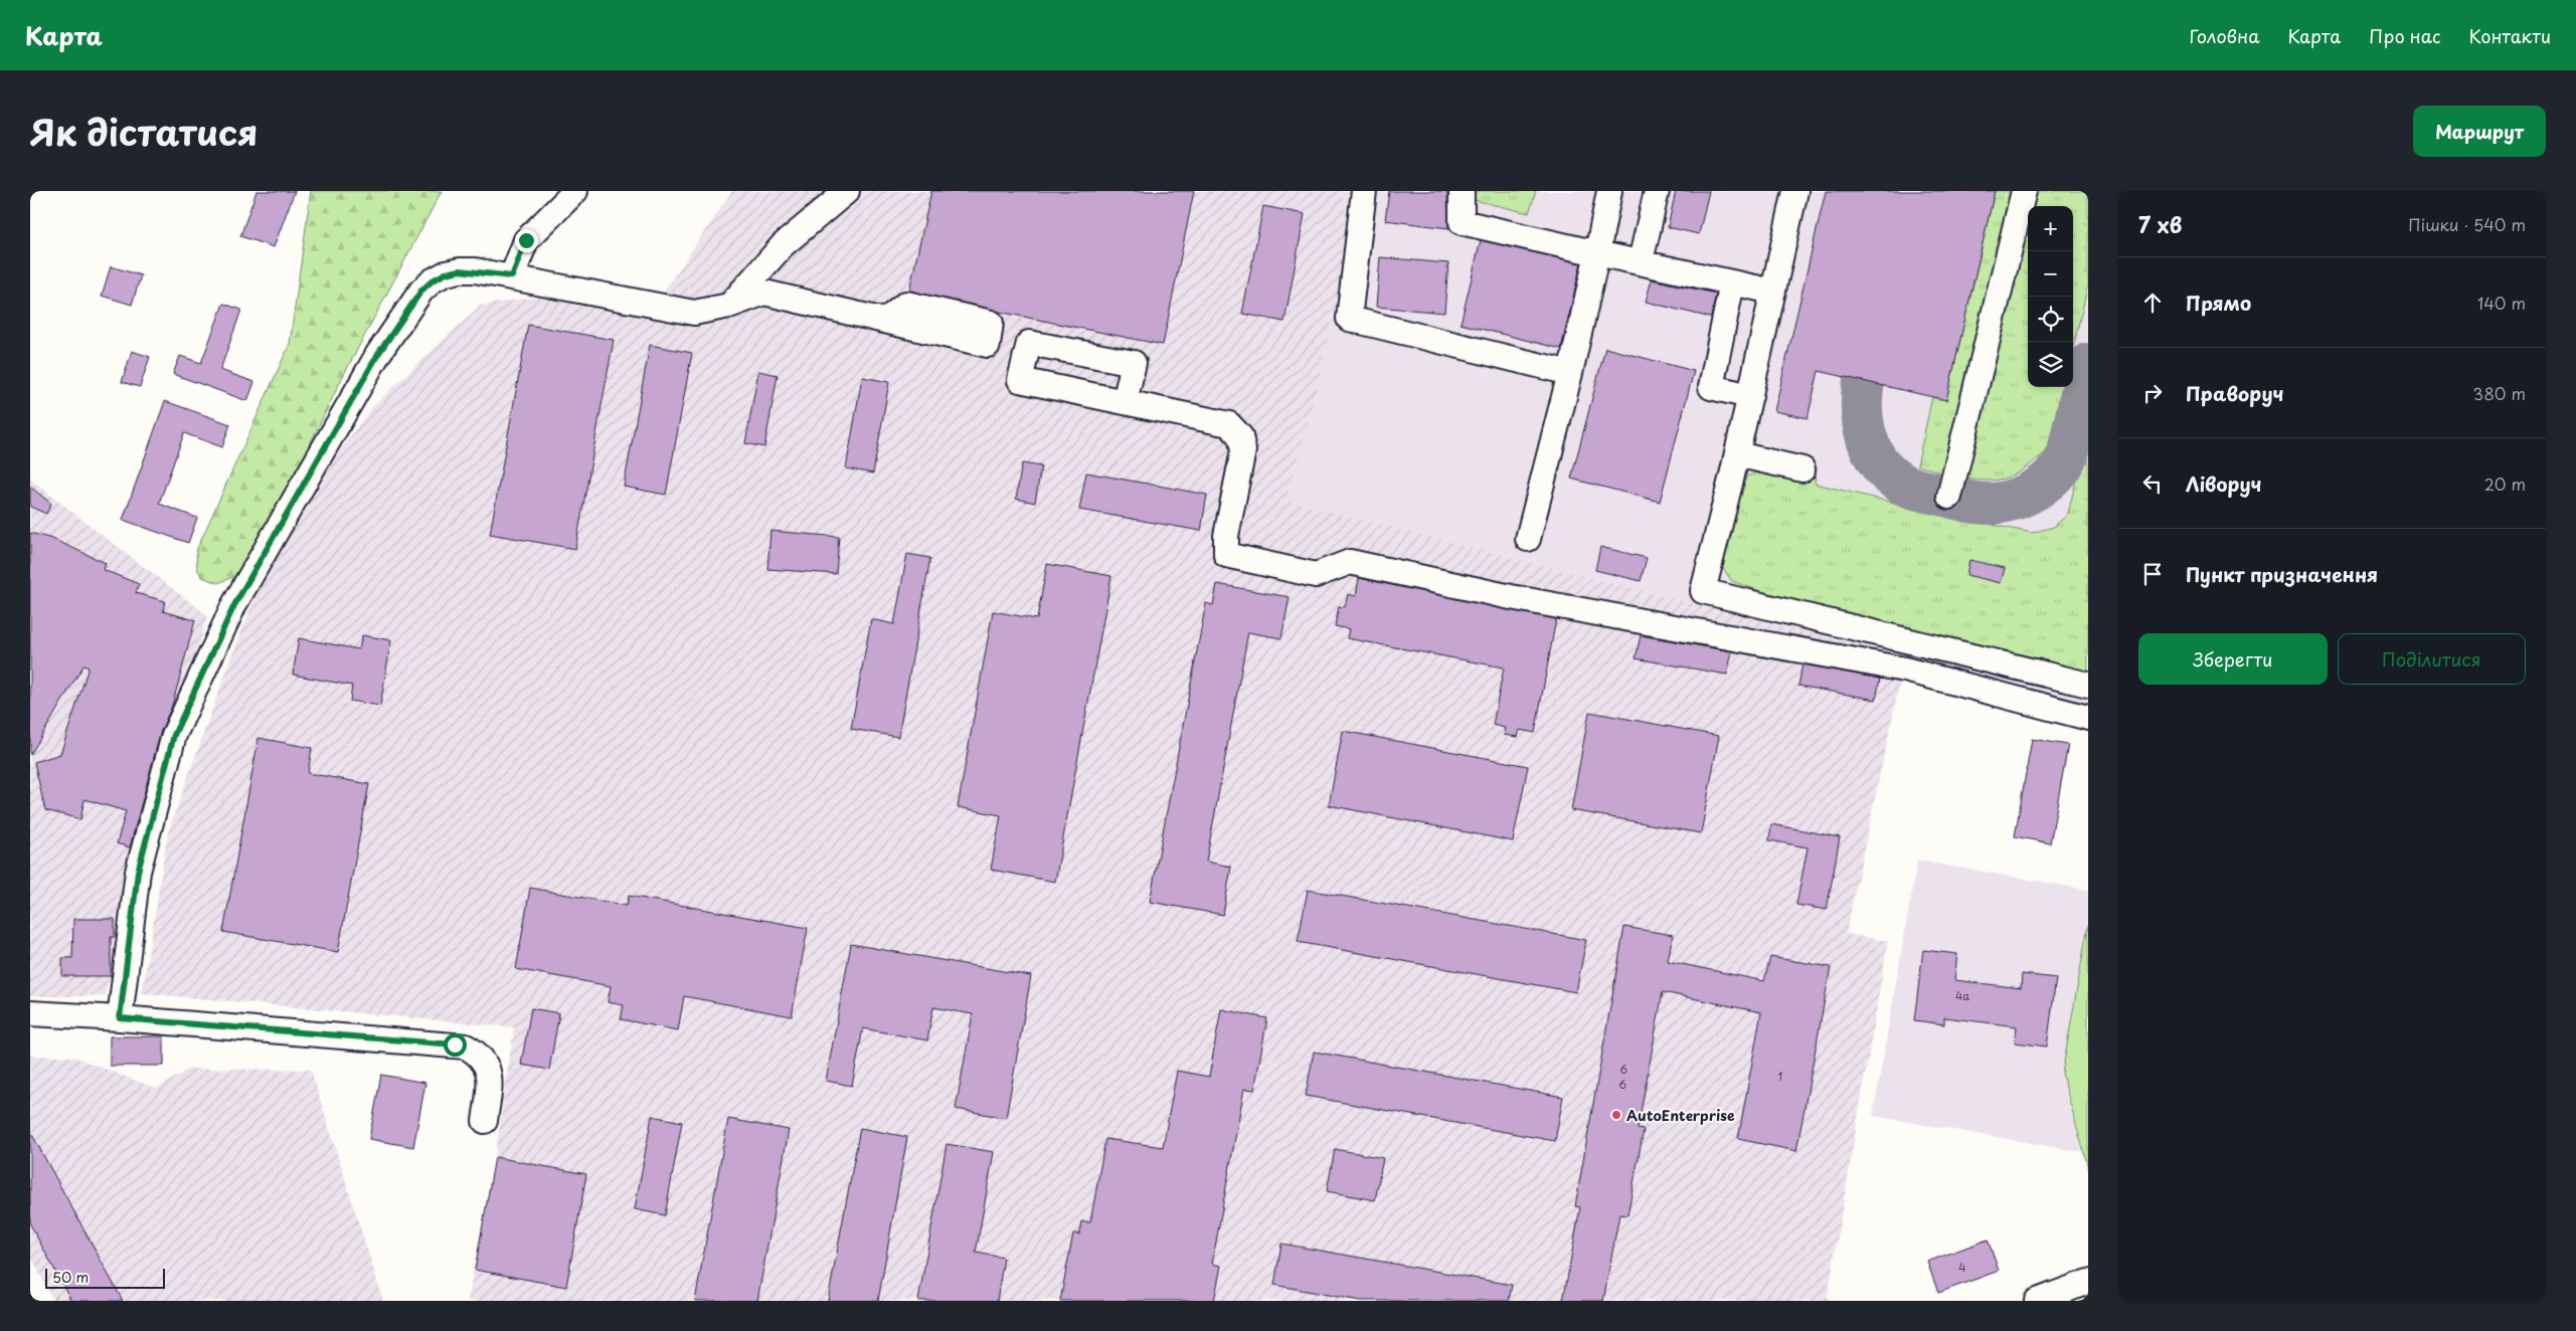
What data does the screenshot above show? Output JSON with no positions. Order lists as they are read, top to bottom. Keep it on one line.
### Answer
{"places":["AutoEnterprise"],"house_numbers":["4а","6","1","6","4"],"scale_bar":"50 m","page":{"header":"Карта","nav":["Головна","Карта","Про нас","Контакти"],"title":"Як дістатися","buttons":["Маршрут",["Зберегти","Поділитися"]],"heading":["7 хв","Пішки · 540 m"],"map_buttons":["+","−"],"list":[["Прямо","140 m"],["Праворуч","380 m"],["Ліворуч","20 m"],"Пункт призначення"],"scale":"50 m"}}
